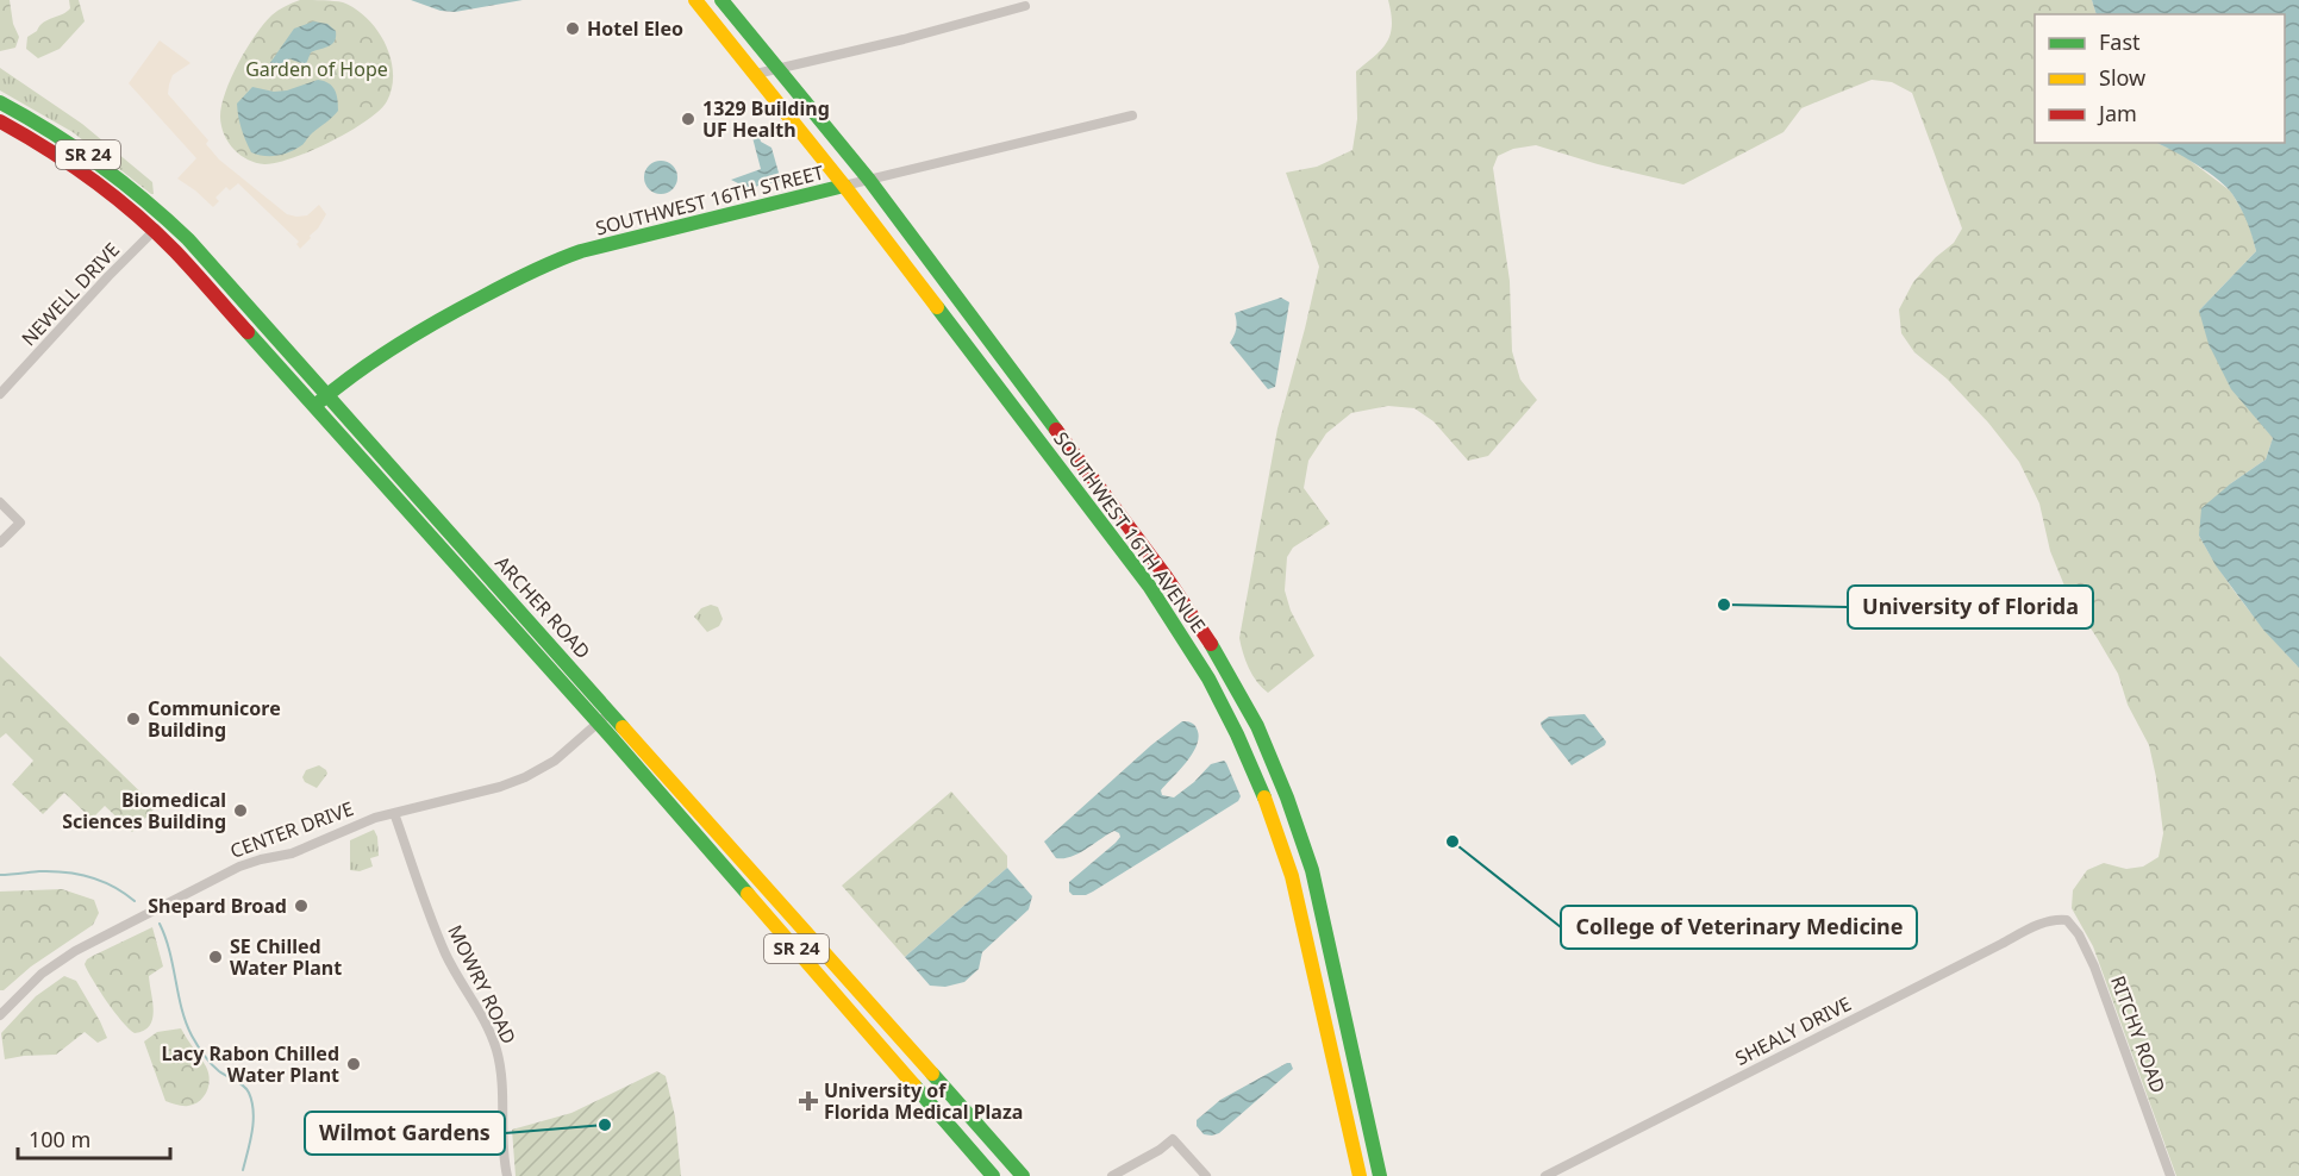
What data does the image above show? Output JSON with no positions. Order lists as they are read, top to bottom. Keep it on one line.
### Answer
{"streets":{"main road":["SR 24","SOUTHWEST 16TH STREET","SOUTHWEST 16TH AVENUE","ARCHER ROAD"],"street":["NEWELL DRIVE","CENTER DRIVE","MOWRY ROAD","SHEALY DRIVE","RITCHY ROAD"]},"crossings":[["SOUTHWEST 16TH STREET","SOUTHWEST 16TH AVENUE"],["SOUTHWEST 16TH STREET","ARCHER ROAD"],["NEWELL DRIVE","ARCHER ROAD"],["ARCHER ROAD","CENTER DRIVE"],["CENTER DRIVE","MOWRY ROAD"],["SHEALY DRIVE","RITCHY ROAD"]],"parks":["Garden of Hope"],"places":{"other":["Hotel Eleo","1329 Building UF Health","University of Florida","Communicore Building","Biomedical Sciences Building","College of Veterinary Medicine","Shepard Broad","SE Chilled Water Plant","Lacy Rabon Chilled Water Plant","Wilmot Gardens"],"health":["University of Florida Medical Plaza"]},"legend":["Fast","Slow","Jam"],"scale_bar":"100 m"}
